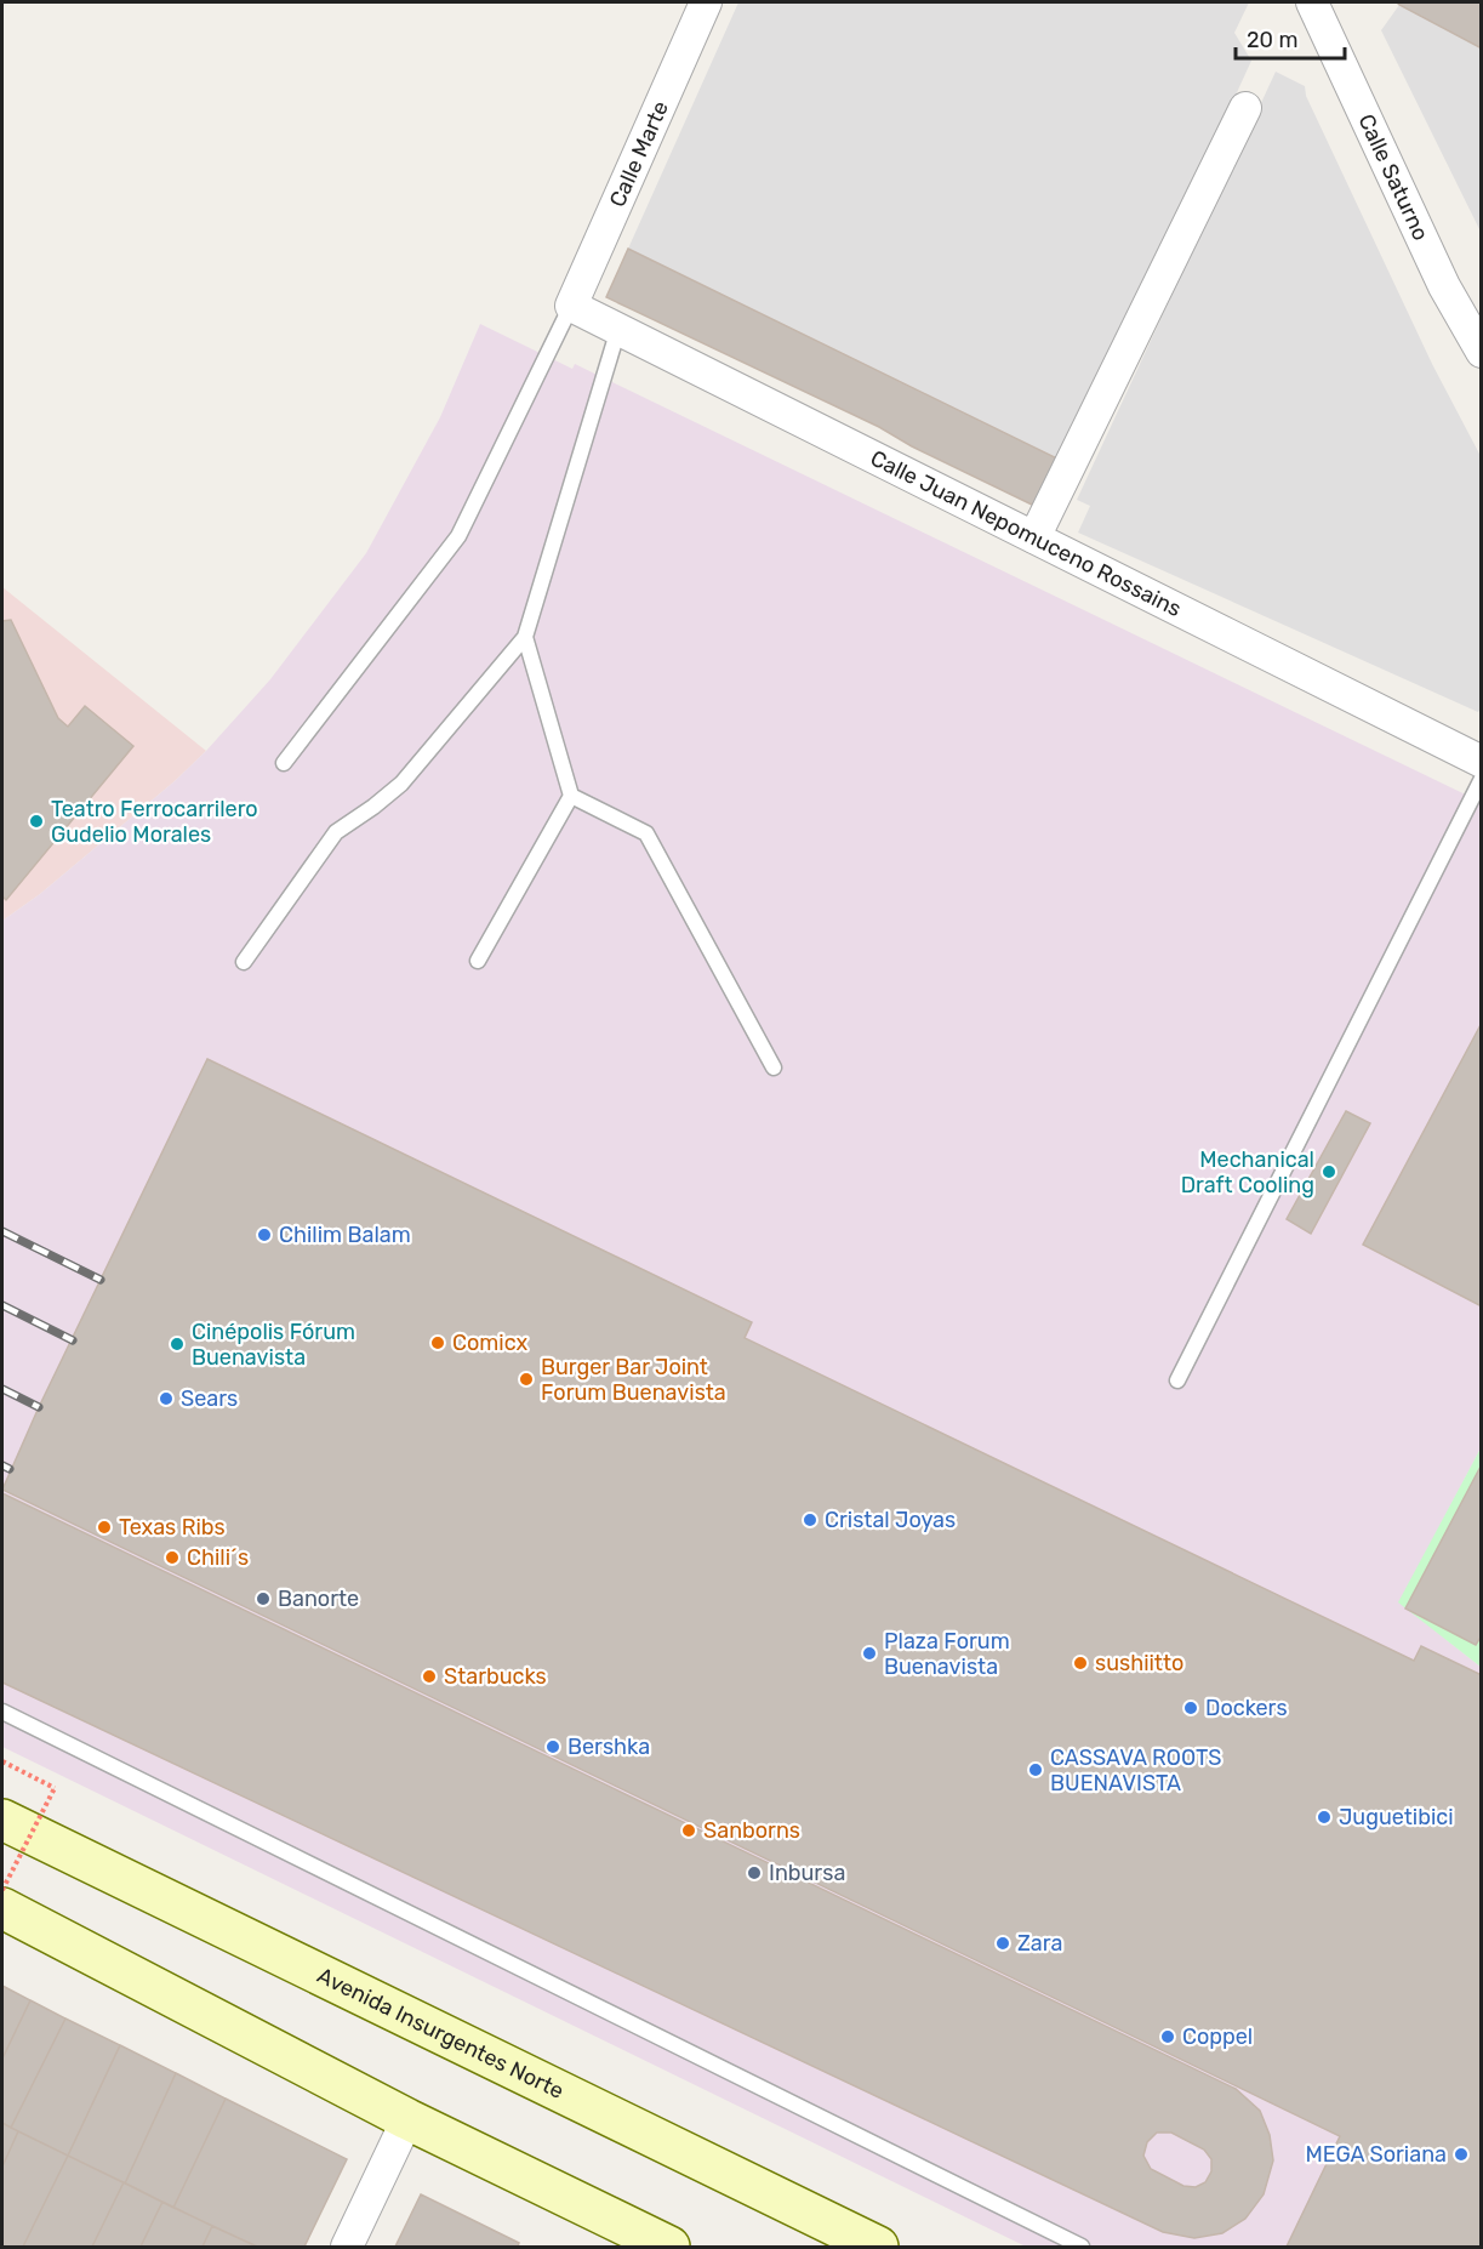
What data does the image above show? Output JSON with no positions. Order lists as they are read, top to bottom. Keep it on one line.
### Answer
{"streets":{"main road":["Avenida Insurgentes Norte"],"street":["Calle Marte","Calle Saturno","Calle Juan Nepomuceno Rossains"]},"crossings":[["Calle Marte","Calle Juan Nepomuceno Rossains"]],"places":["Teatro Ferrocarrilero Gudelio Morales","Mechanical Draft Cooling","Chilim Balam","Comicx","Cinépolis Fórum Buenavista","Burger Bar Joint Forum Buenavista","Sears","Cristal Joyas","Texas Ribs","Chili´s","Banorte","Plaza Forum Buenavista","sushiitto","Starbucks","Dockers","Bershka","CASSAVA ROOTS BUENAVISTA","Juguetibici","Sanborns","Inbursa","Zara","Coppel","MEGA Soriana"],"scale_bar":"20 m"}
